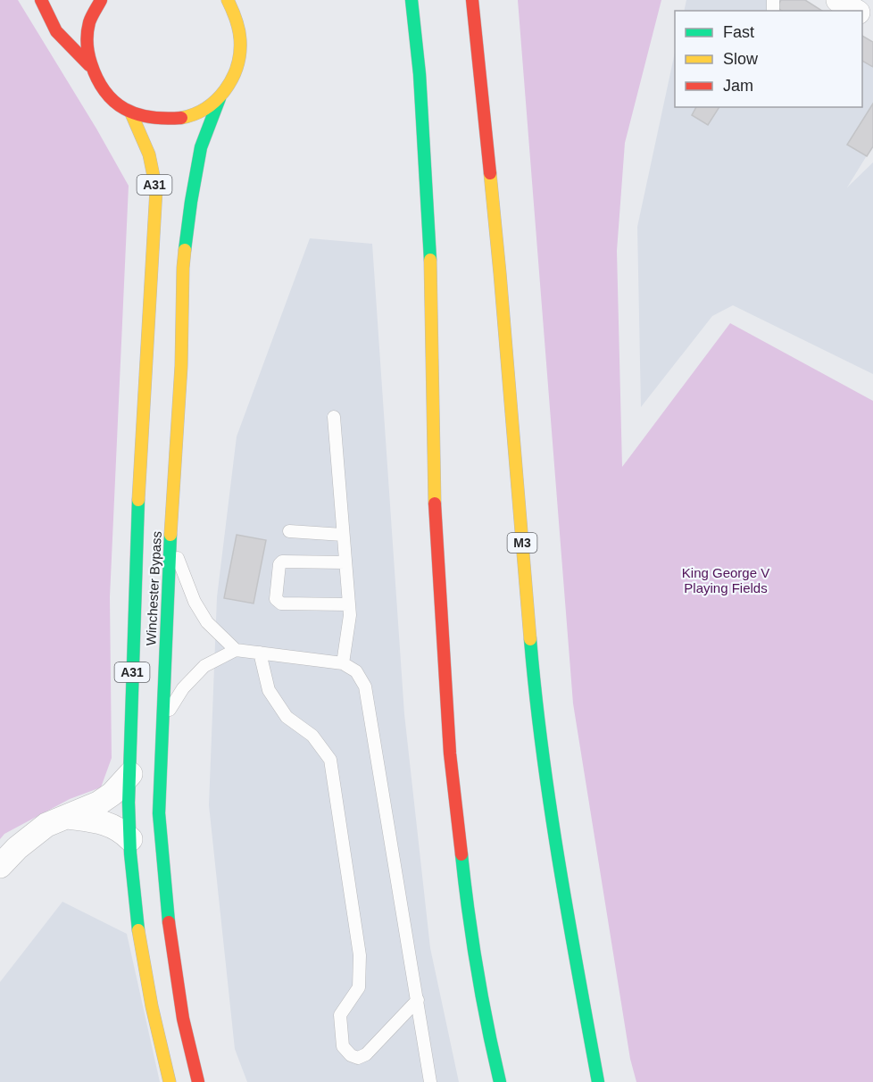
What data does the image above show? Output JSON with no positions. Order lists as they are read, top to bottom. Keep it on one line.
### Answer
{"streets":{"highway":["A31","M3","Winchester Bypass"]},"parks":["King George V Playing Fields"],"legend":["Fast","Slow","Jam"]}
